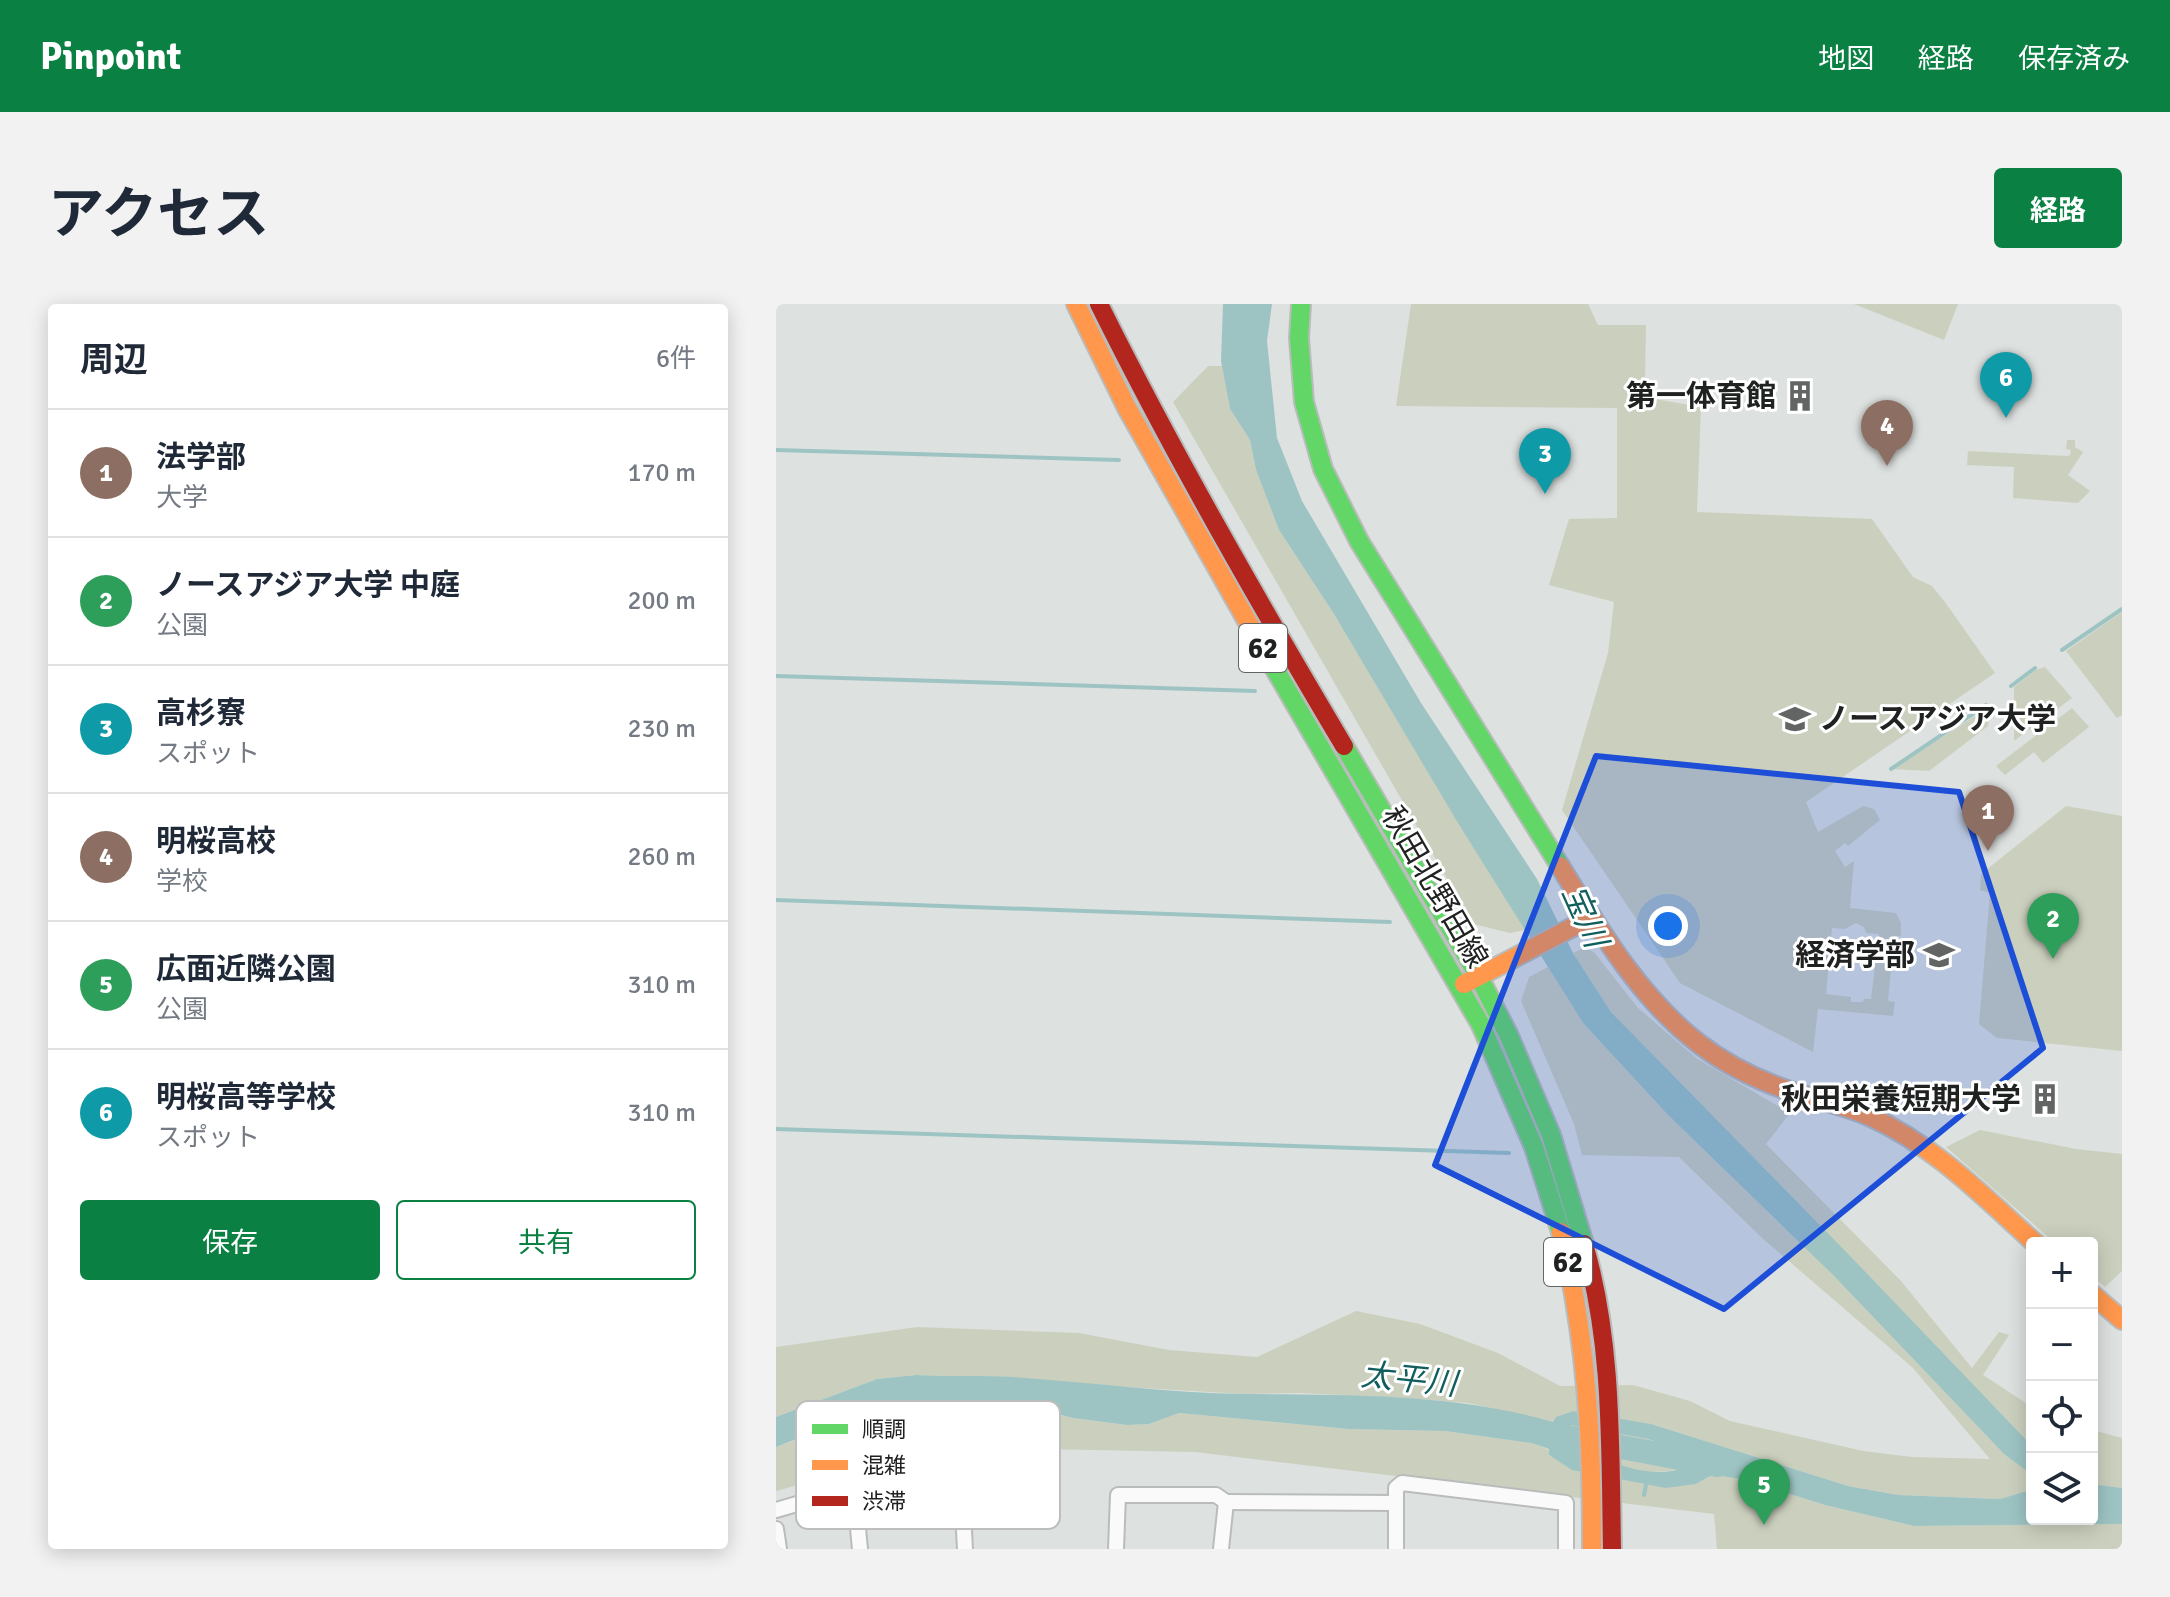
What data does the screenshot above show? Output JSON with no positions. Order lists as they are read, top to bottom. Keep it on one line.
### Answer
{"streets":{"main road":["62","秋田北野田線"]},"water":["宝川","太平川"],"places":{"building":["第一体育館","秋田栄養短期大学"],"school or university":["ノースアジア大学","経済学部"]},"legend":["順調","混雑","渋滞"],"page":{"header":"Pinpoint","nav":["地図","経路","保存済み"],"title":"アクセス","buttons":["経路",["保存","共有"]],"heading":["周辺","6件"],"pins":["6","4","3","1","2","5"],"list":[{"mark":"1","name":"法学部","note":"大学","value":"170 m"},{"mark":"2","name":"ノースアジア大学 中庭","note":"公園","value":"200 m"},{"mark":"3","name":"高杉寮","note":"スポット","value":"230 m"},{"mark":"4","name":"明桜高校","note":"学校","value":"260 m"},{"mark":"5","name":"広面近隣公園","note":"公園","value":"310 m"},{"mark":"6","name":"明桜高等学校","note":"スポット","value":"310 m"}],"map_buttons":["+","−"]}}
